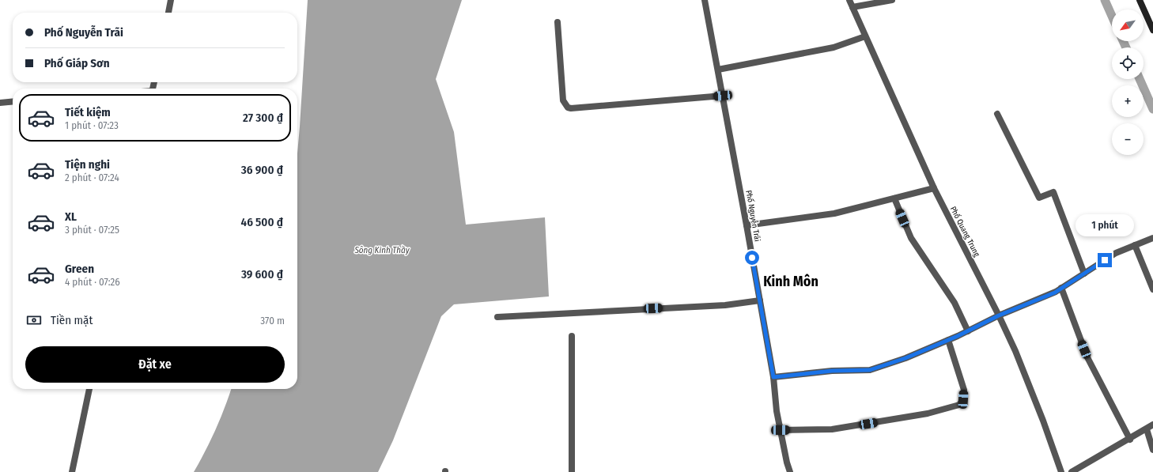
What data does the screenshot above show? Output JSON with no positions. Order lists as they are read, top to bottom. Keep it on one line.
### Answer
{"streets":{"street":["Phố Nguyễn Trãi","Phố Quang Trung"]},"districts":["Kinh Môn"],"water":["Sông Kinh Thầy"],"north":"bottom left","page":{"map_buttons":["+","−"],"banner":["Phố Nguyễn Trãi","Phố Giáp Sơn"],"list":[{"name":"Tiết kiệm","note":"1 phút · 07:23","value":"27 300 ₫"},{"name":"Tiện nghi","note":"2 phút · 07:24","value":"36 900 ₫"},{"name":"XL","note":"3 phút · 07:25","value":"46 500 ₫"},{"name":"Green","note":"4 phút · 07:26","value":"39 600 ₫"}],"bubble":"1 phút","pay":["Tiền mặt","370 m"],"buttons":"Đặt xe"}}
